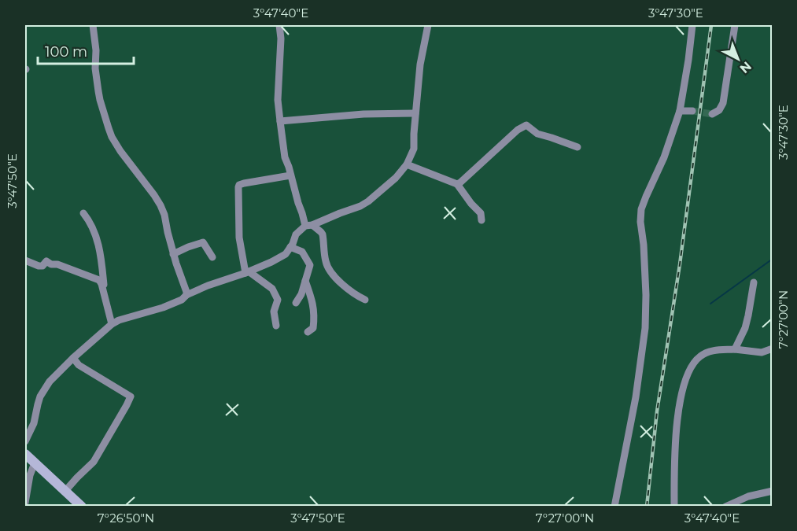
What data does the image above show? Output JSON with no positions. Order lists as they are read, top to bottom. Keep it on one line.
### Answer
{"scale_bar":"100 m","north":"bottom right","coordinates":["3°47'40\"E","3°47'30\"E","3°47'50\"E","7°27'00\"N","7°26'50\"N"]}
